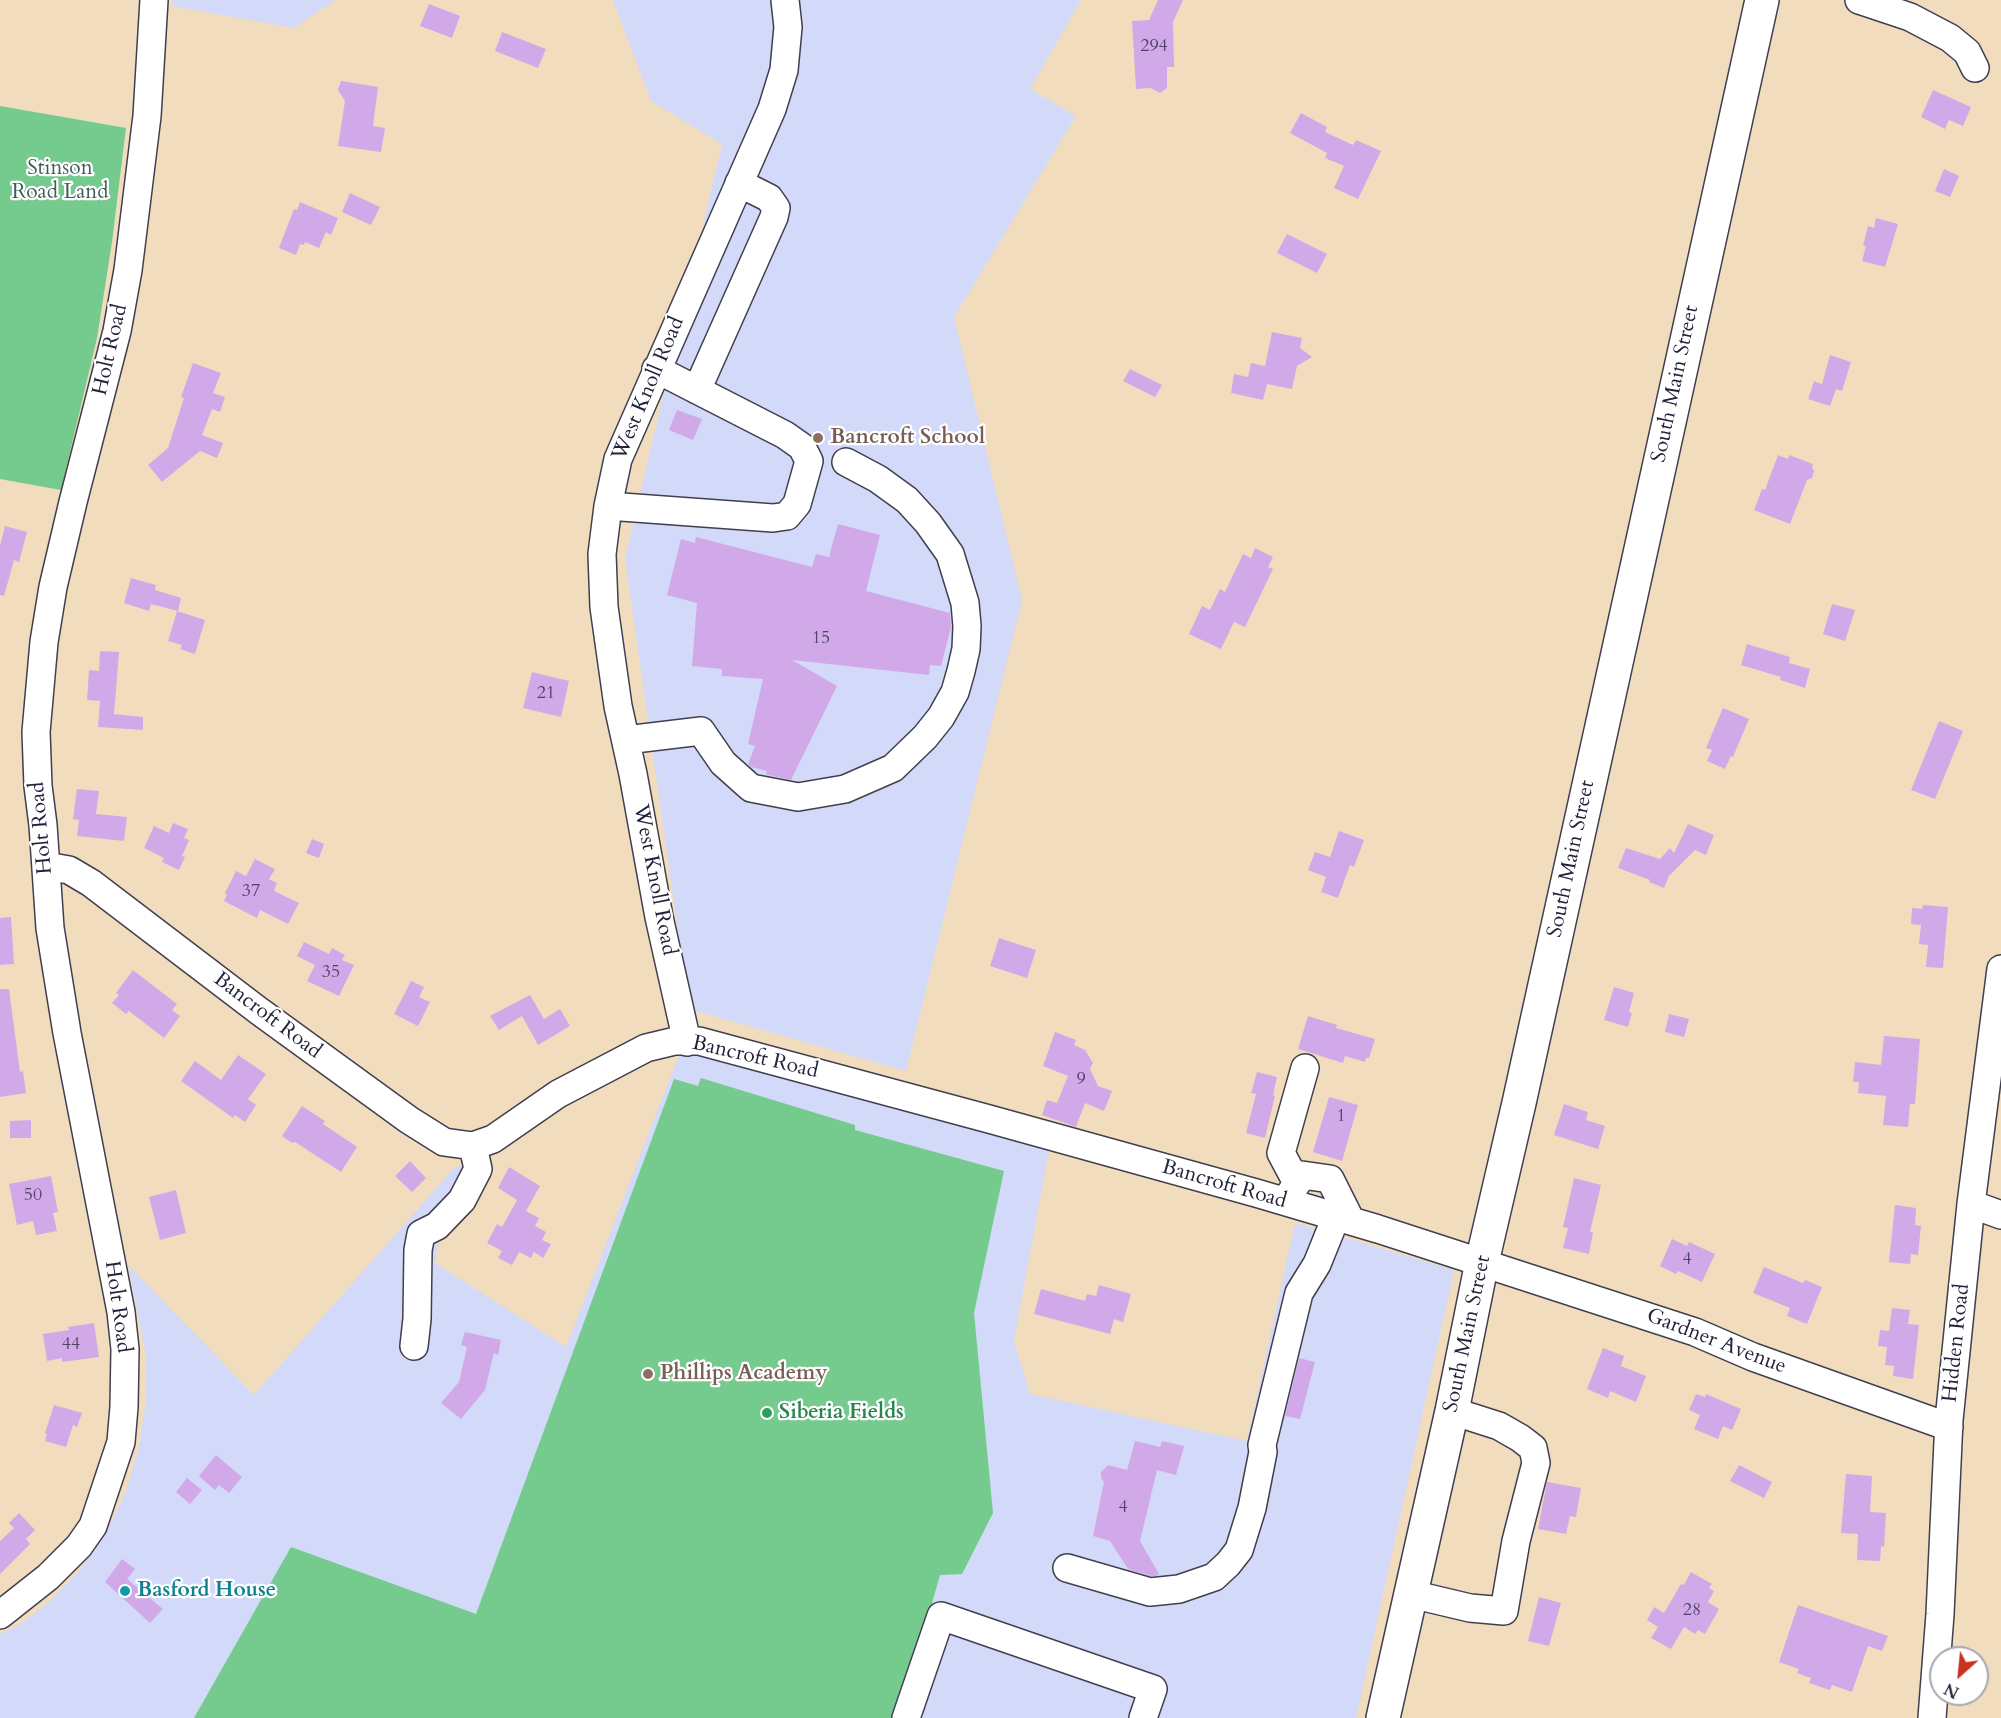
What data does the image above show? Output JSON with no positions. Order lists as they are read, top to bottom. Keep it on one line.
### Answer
{"streets":{"main road":["South Main Street"],"street":["Holt Road","West Knoll Road","Bancroft Road","Gardner Avenue","Hidden Road"]},"crossings":[["Holt Road","Bancroft Road"],["South Main Street","Gardner Avenue"],["West Knoll Road","Bancroft Road"],["Gardner Avenue","Hidden Road"]],"parks":["Stinson Road Land"],"places":["Bancroft School","Phillips Academy","Siberia Fields","Basford House"],"house_numbers":["294","15","21","37","35","9","1","50","4","44","4","28"],"north":"bottom left"}
